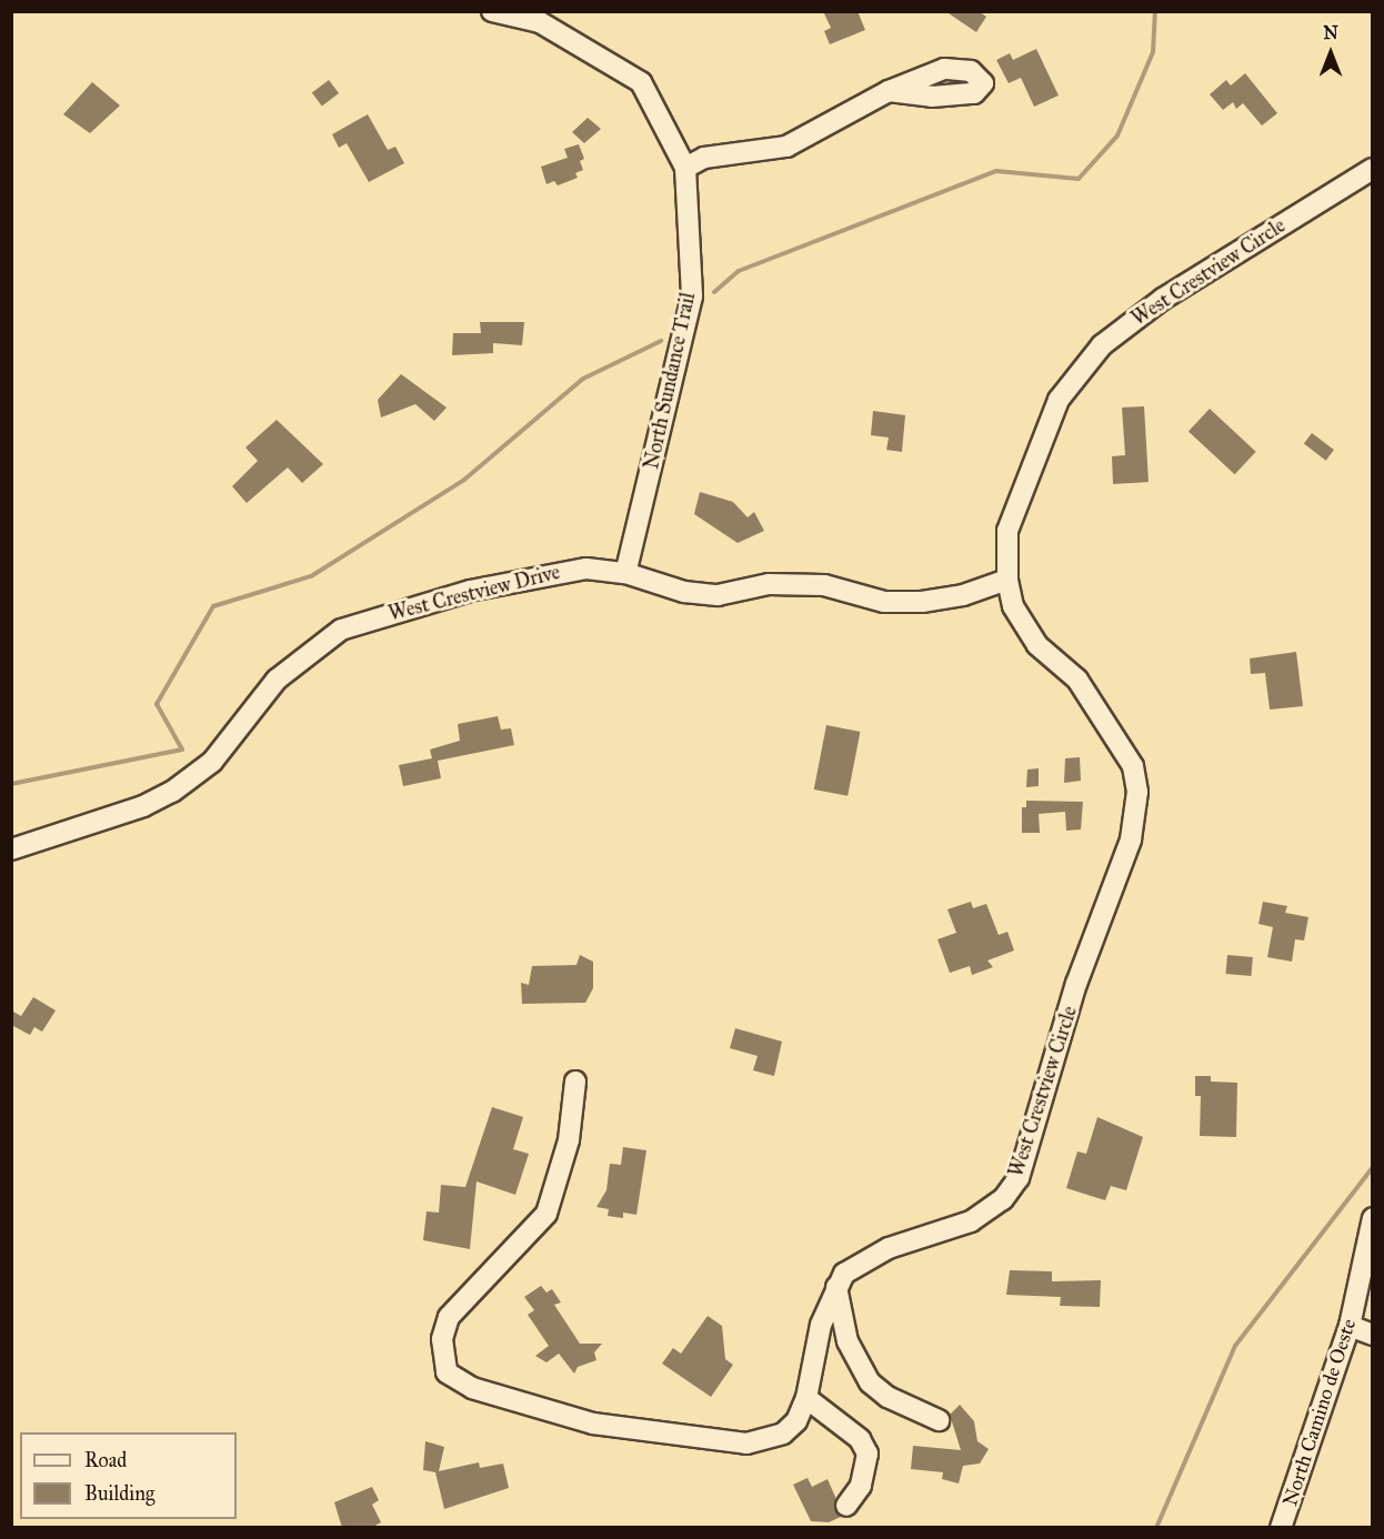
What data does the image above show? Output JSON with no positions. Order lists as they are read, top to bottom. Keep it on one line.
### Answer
{"streets":{"street":["West Crestview Circle","North Sundance Trail","West Crestview Drive","North Camino de Oeste"]},"crossings":[["West Crestview Circle","West Crestview Drive"],["North Sundance Trail","West Crestview Drive"]],"legend":["Road","Building"],"north":"top"}
